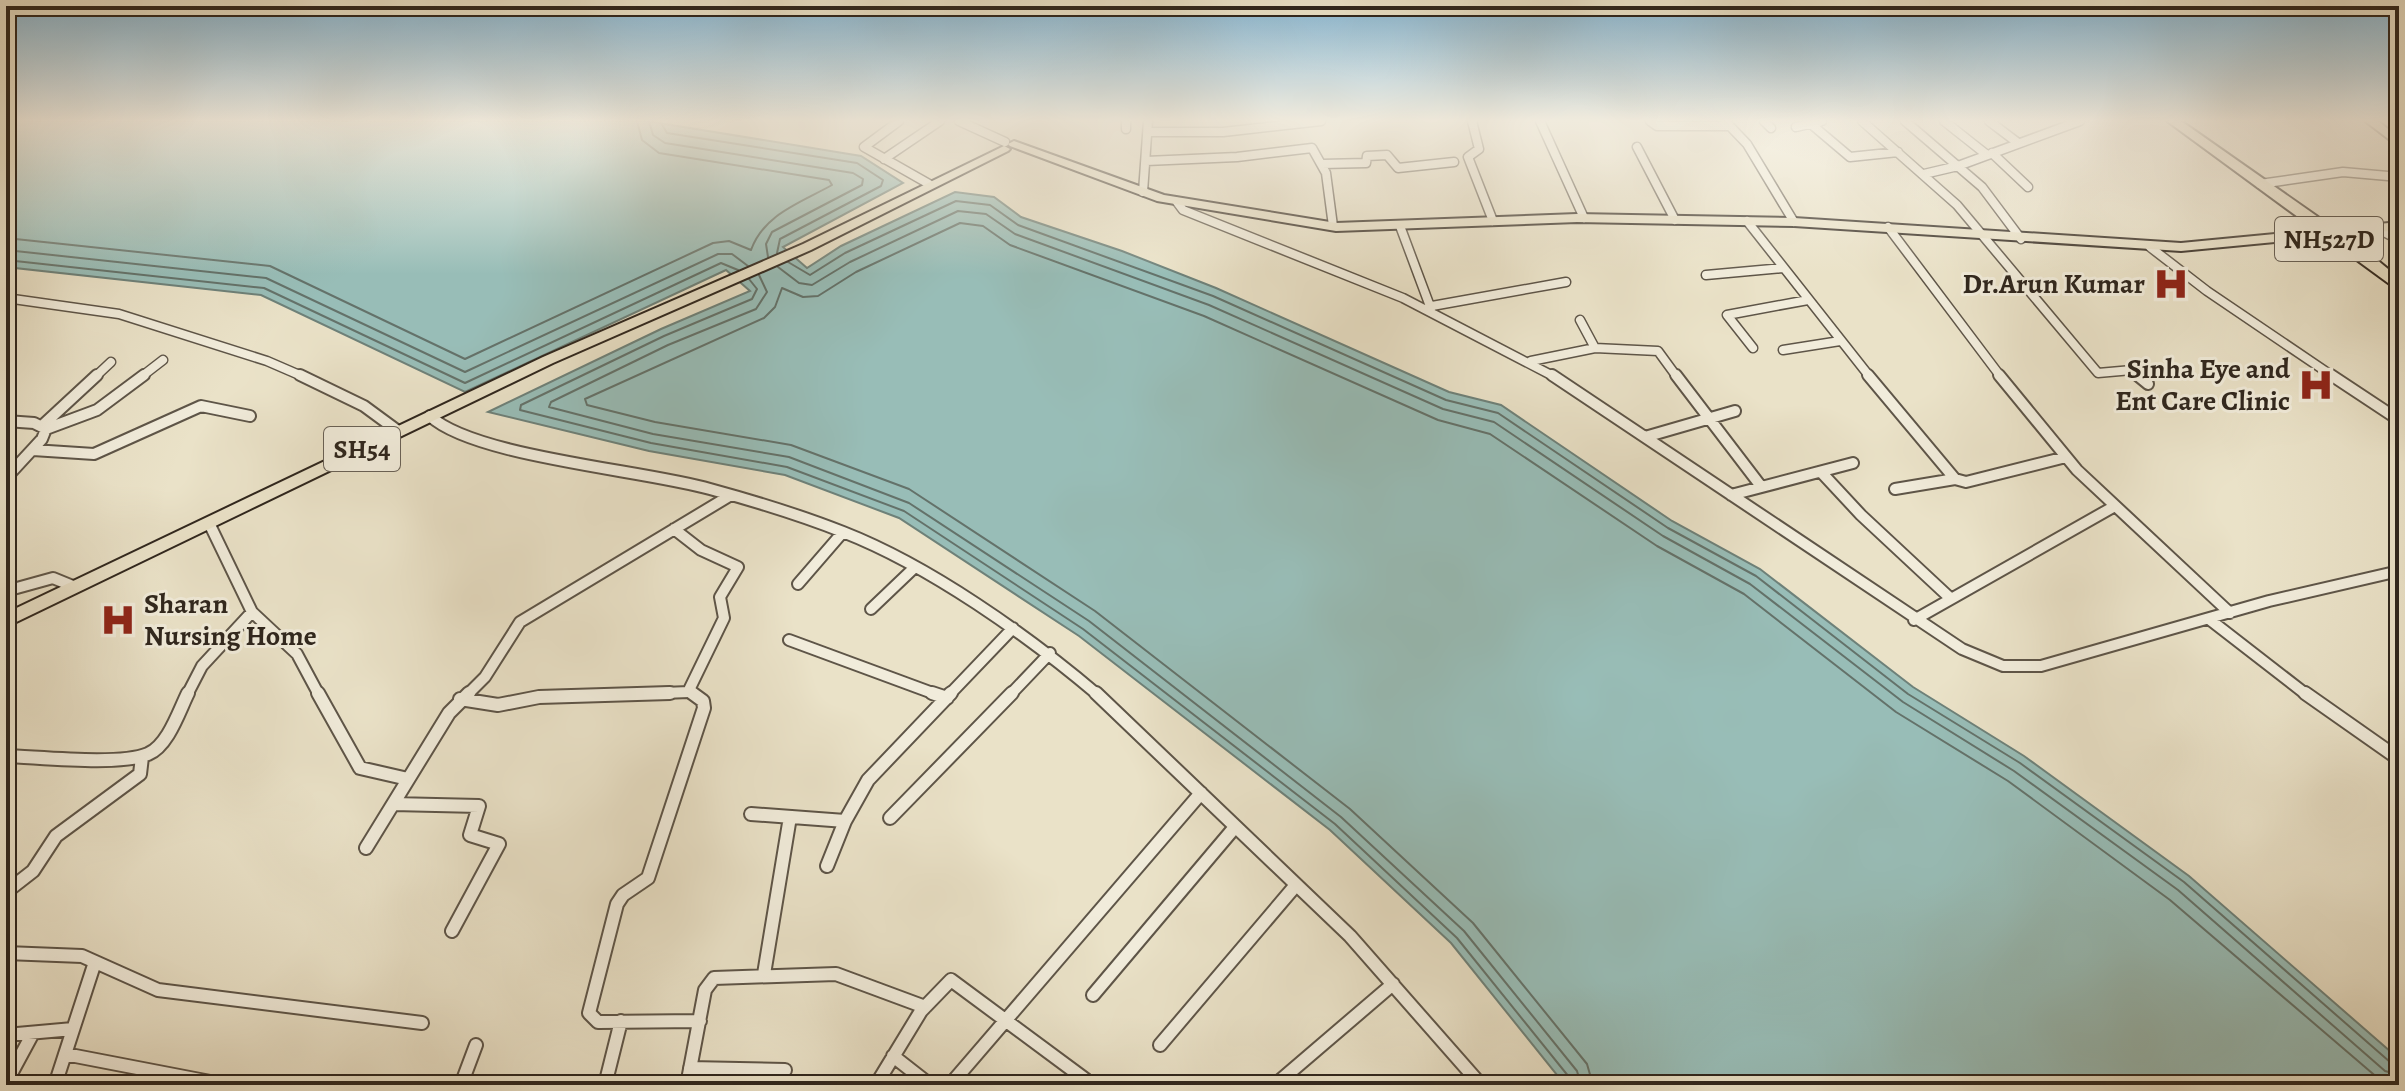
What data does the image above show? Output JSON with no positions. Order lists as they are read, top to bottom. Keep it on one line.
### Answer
{"streets":{"highway":["NH527D"],"main road":["SH54"]},"places":{"hospital":["Dr.Arun Kumar","Sinha Eye and Ent Care Clinic","Sharan Nursing Home"]}}
